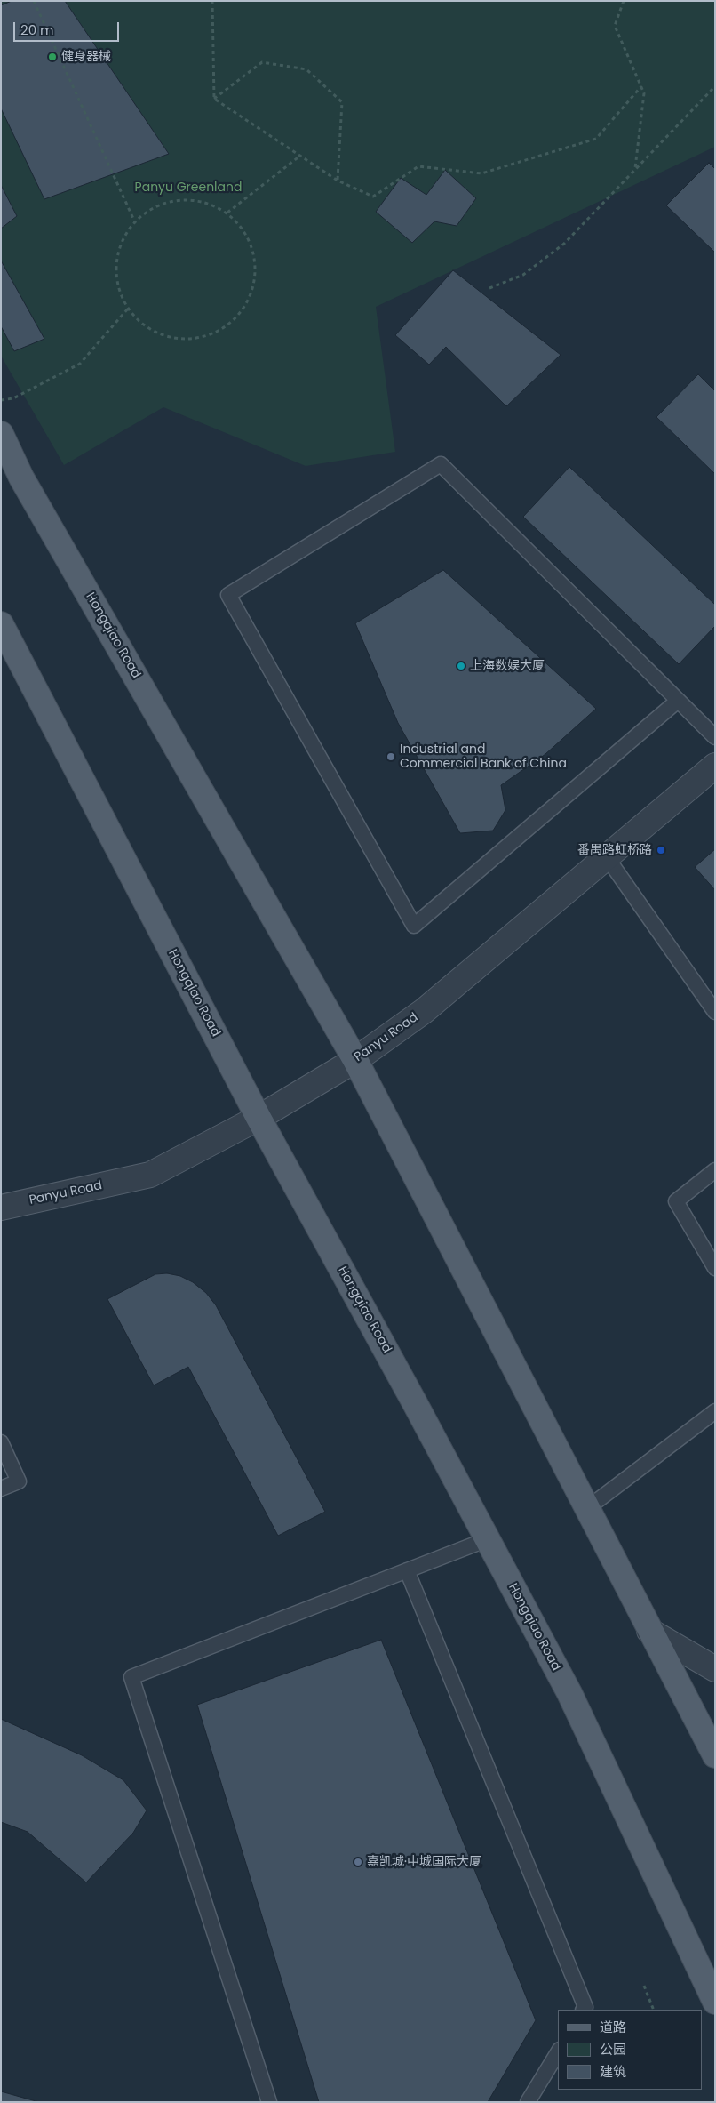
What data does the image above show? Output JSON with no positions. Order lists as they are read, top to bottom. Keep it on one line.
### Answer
{"streets":{"main road":["Hongqiao Road"],"street":["Panyu Road"]},"crossings":[["Hongqiao Road","Panyu Road"]],"parks":["Panyu Greenland"],"places":["健身器械","上海数娱大厦","Industrial and Commercial Bank of China","番禺路虹桥路","嘉凯城·中城国际大厦"],"legend":["道路","公园","建筑"],"scale_bar":"20 m"}
